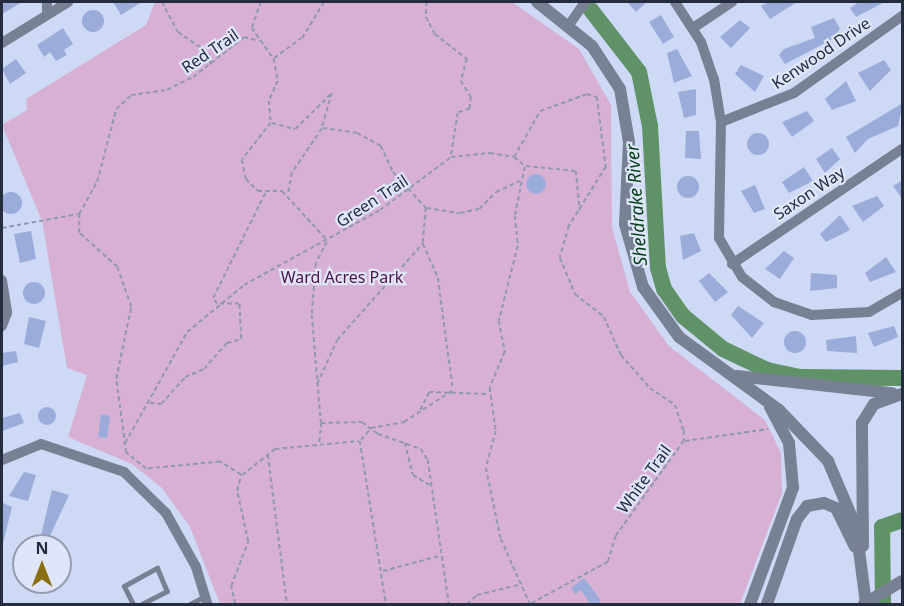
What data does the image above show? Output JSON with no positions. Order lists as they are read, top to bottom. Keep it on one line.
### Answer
{"streets":{"street":["Kenwood Drive","Saxon Way"],"path":["Red Trail","Green Trail","White Trail"]},"water":["Sheldrake River"],"parks":["Ward Acres Park"],"north":"top"}
